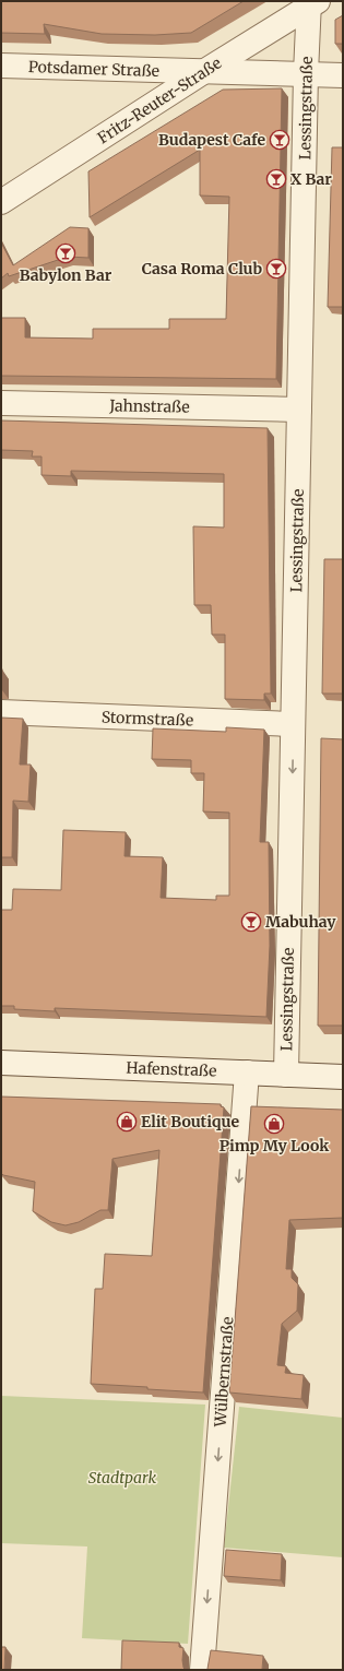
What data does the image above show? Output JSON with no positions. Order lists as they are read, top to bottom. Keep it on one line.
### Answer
{"streets":{"street":["Potsdamer Straße","Fritz-Reuter-Straße","Lessingstraße","Jahnstraße","Stormstraße","Hafenstraße","Wülbernstraße"]},"crossings":[["Potsdamer Straße","Fritz-Reuter-Straße"],["Potsdamer Straße","Lessingstraße"],["Fritz-Reuter-Straße","Lessingstraße"],["Lessingstraße","Jahnstraße"],["Lessingstraße","Stormstraße"],["Lessingstraße","Hafenstraße"],["Hafenstraße","Wülbernstraße"]],"one_way":["Wülbernstraße"],"parks":["Stadtpark"],"places":{"bar":["Budapest Cafe","X Bar","Babylon Bar","Casa Roma Club","Mabuhay"],"shop":["Elit Boutique","Pimp My Look"]}}
